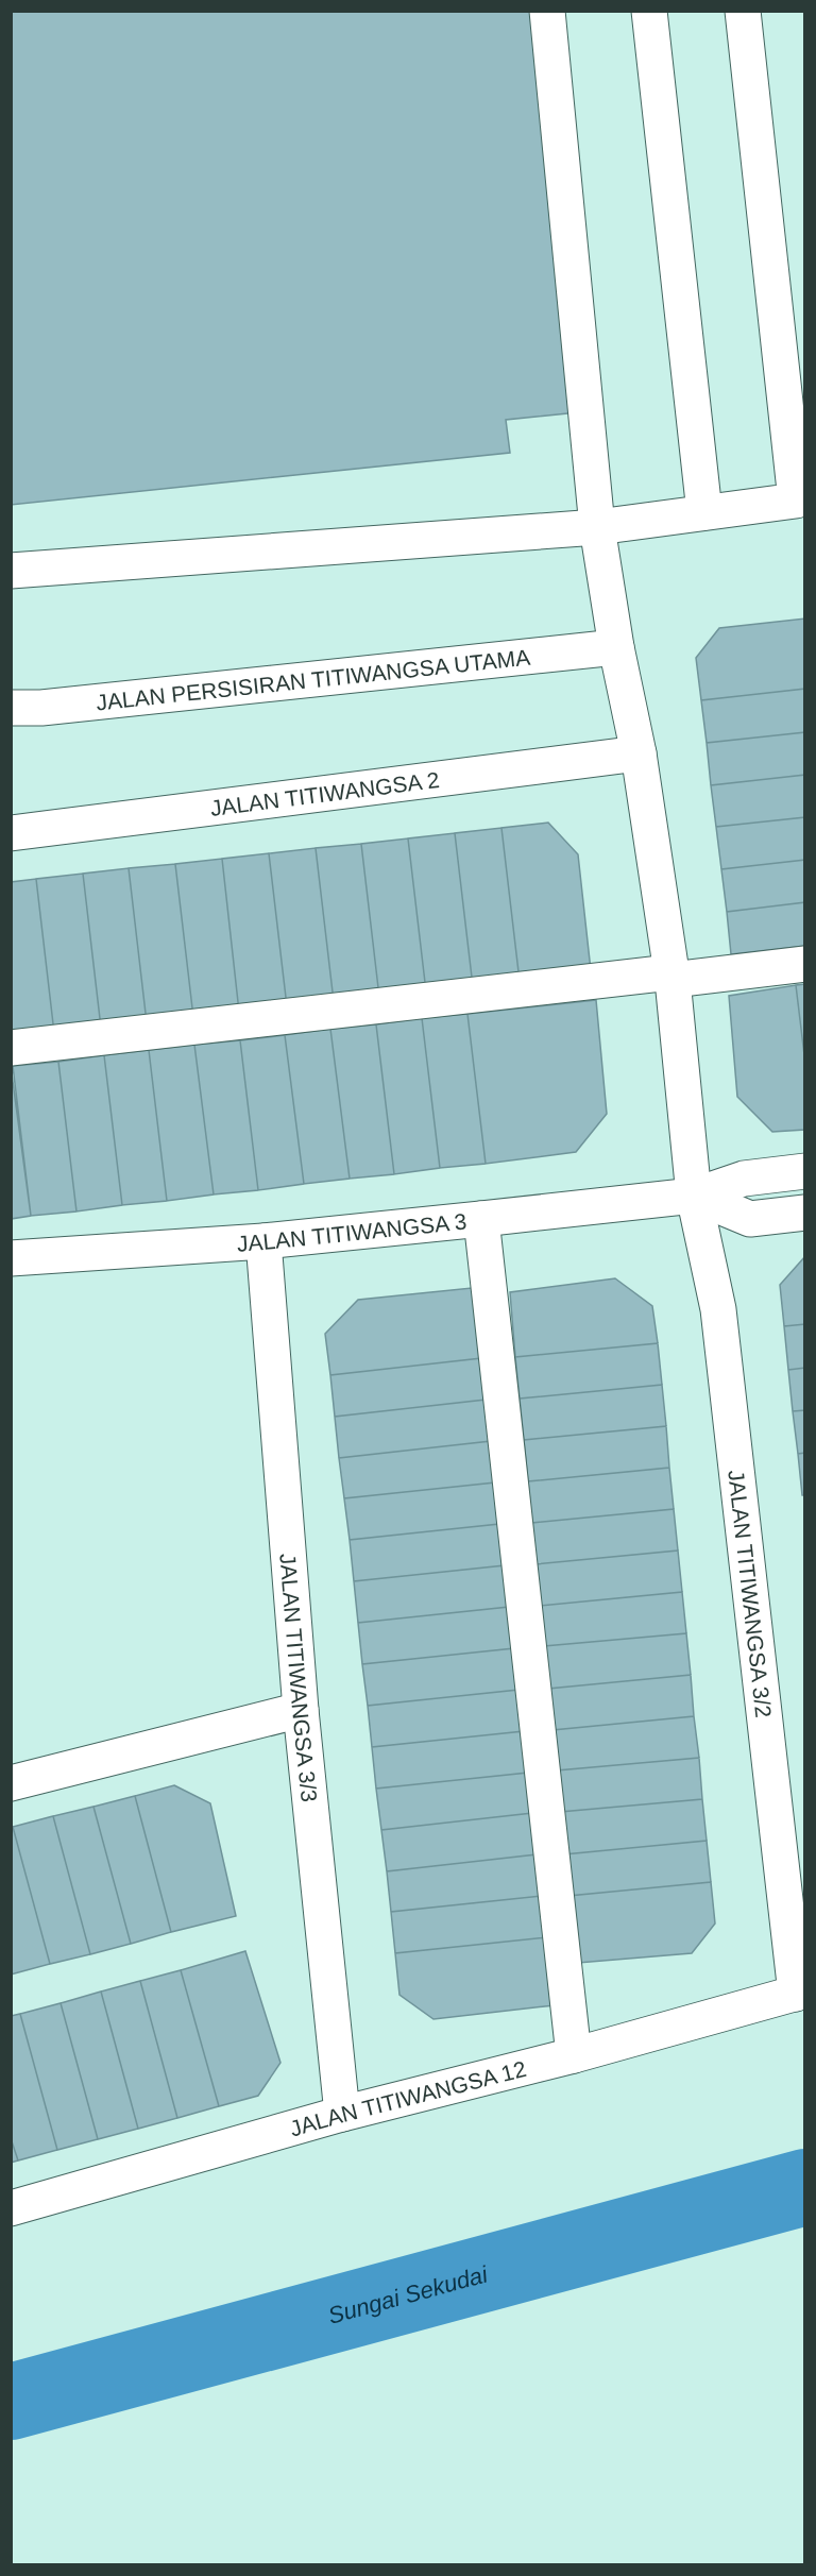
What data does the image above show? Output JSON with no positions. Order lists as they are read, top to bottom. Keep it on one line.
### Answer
{"streets":{"street":["JALAN PERSISIRAN TITIWANGSA UTAMA","JALAN TITIWANGSA 2","JALAN TITIWANGSA 3","JALAN TITIWANGSA 3/2","JALAN TITIWANGSA 3/3","JALAN TITIWANGSA 12"]},"crossings":[["JALAN TITIWANGSA 3","JALAN TITIWANGSA 3/2"],["JALAN TITIWANGSA 3","JALAN TITIWANGSA 3/3"],["JALAN TITIWANGSA 3/2","JALAN TITIWANGSA 12"],["JALAN TITIWANGSA 3/3","JALAN TITIWANGSA 12"]],"water":["Sungai Sekudai"]}
